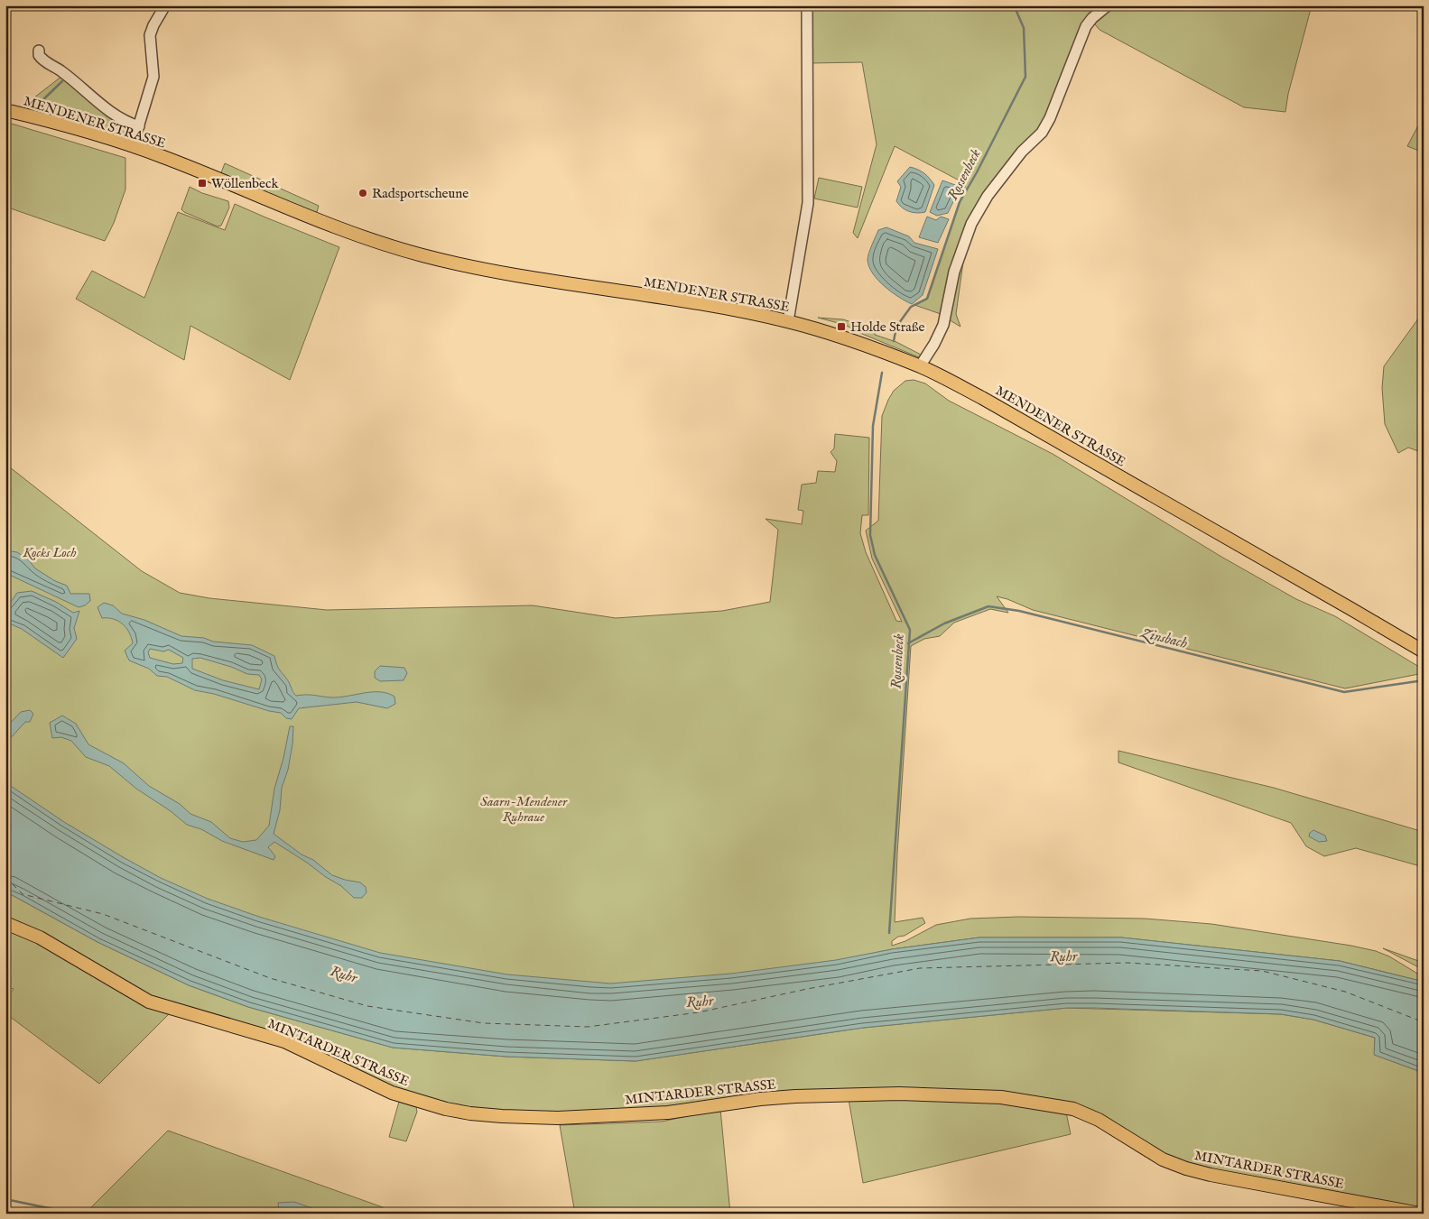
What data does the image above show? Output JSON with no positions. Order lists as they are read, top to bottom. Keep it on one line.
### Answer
{"streets":{"main road":["MENDENER STRASSE","MINTARDER STRASSE"]},"water":["Rossenbeck","Zinsbach","Ruhr"],"parks":["Kocks Loch","Saarn-Mendener Ruhraue"],"places":{"transit":["Wöllenbeck","Holde Straße"],"other":["Radsportscheune"]}}
